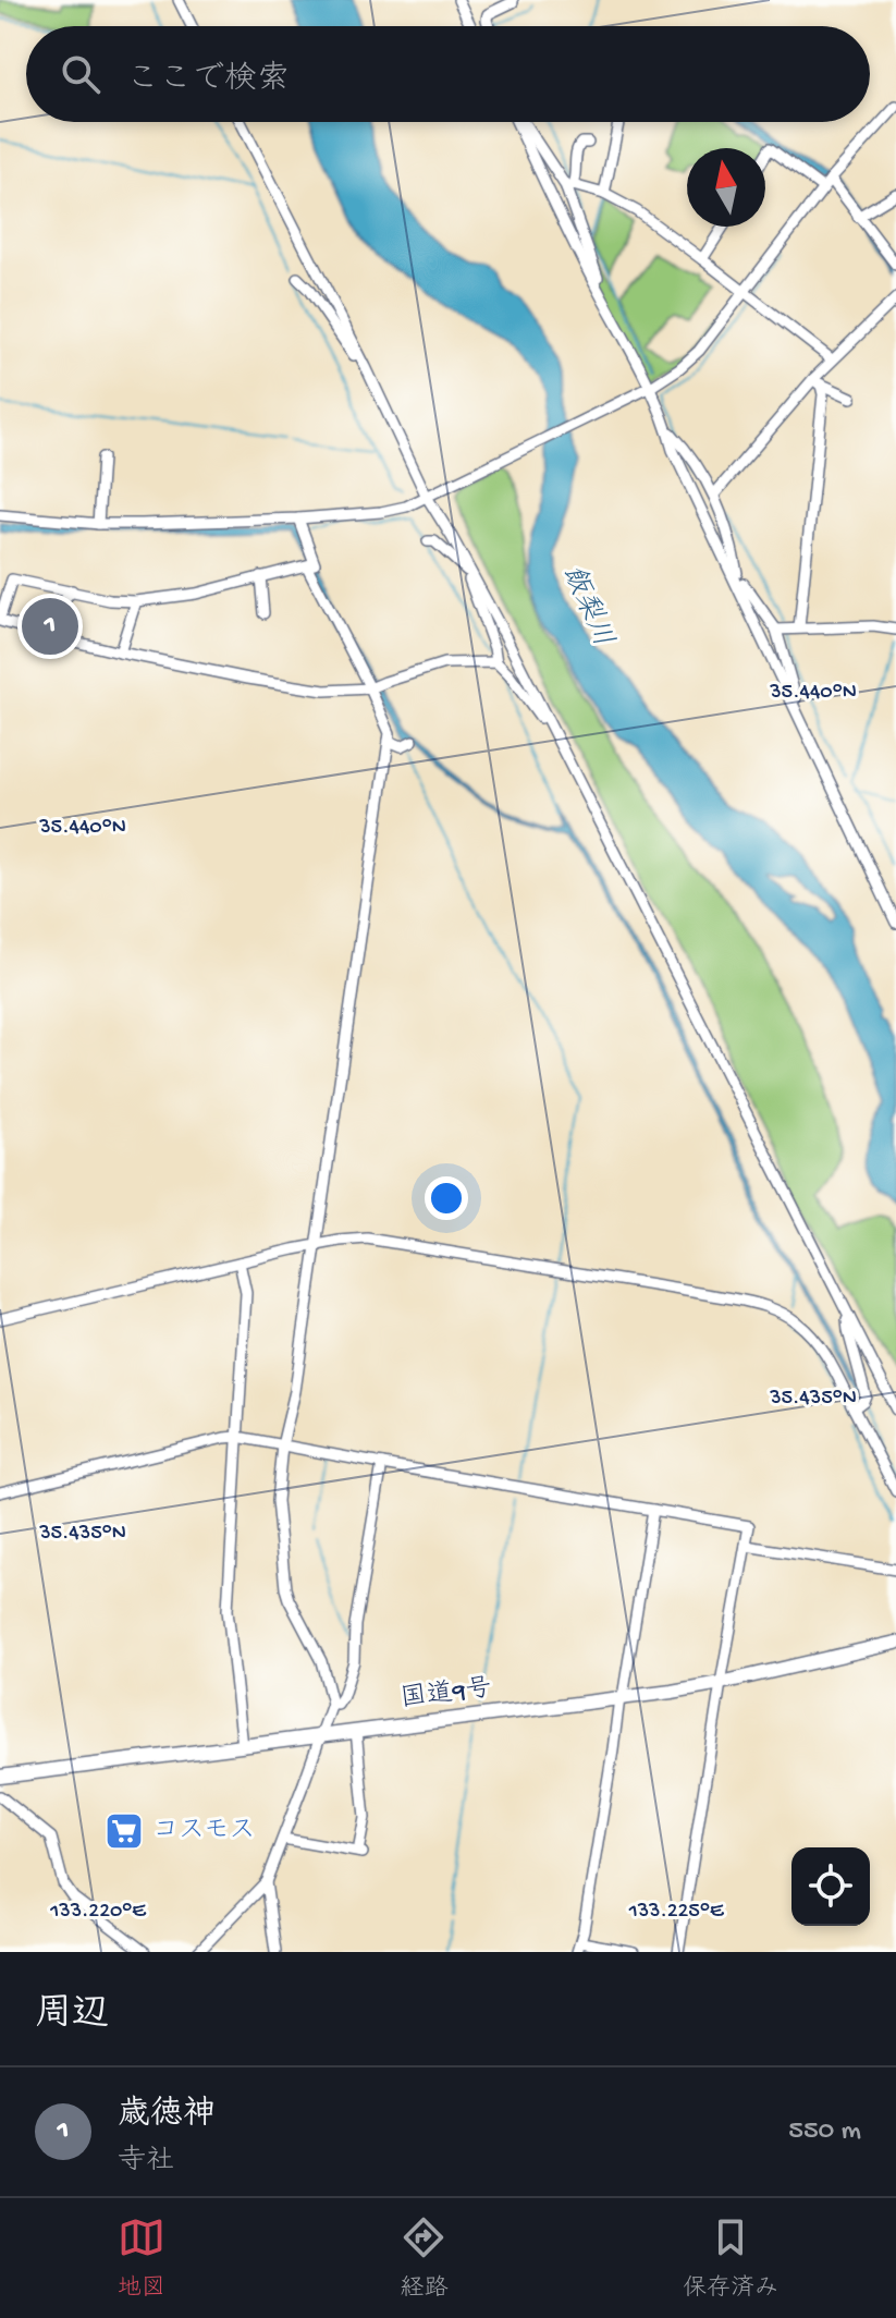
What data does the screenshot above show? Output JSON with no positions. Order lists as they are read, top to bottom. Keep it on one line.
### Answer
{"streets":{"highway":["国道9号"]},"water":["飯梨川"],"places":{"supermarket":["コスモス"]},"north":"top","page":{"search":"ここで検索","pins":"1","heading":"周辺","list":[{"mark":"1","name":"歳徳神","note":"寺社","value":"550 m"}],"nav":["地図","経路","保存済み"]},"coordinates":["35.440°N","35.435°N","133.220°E","133.225°E"]}
